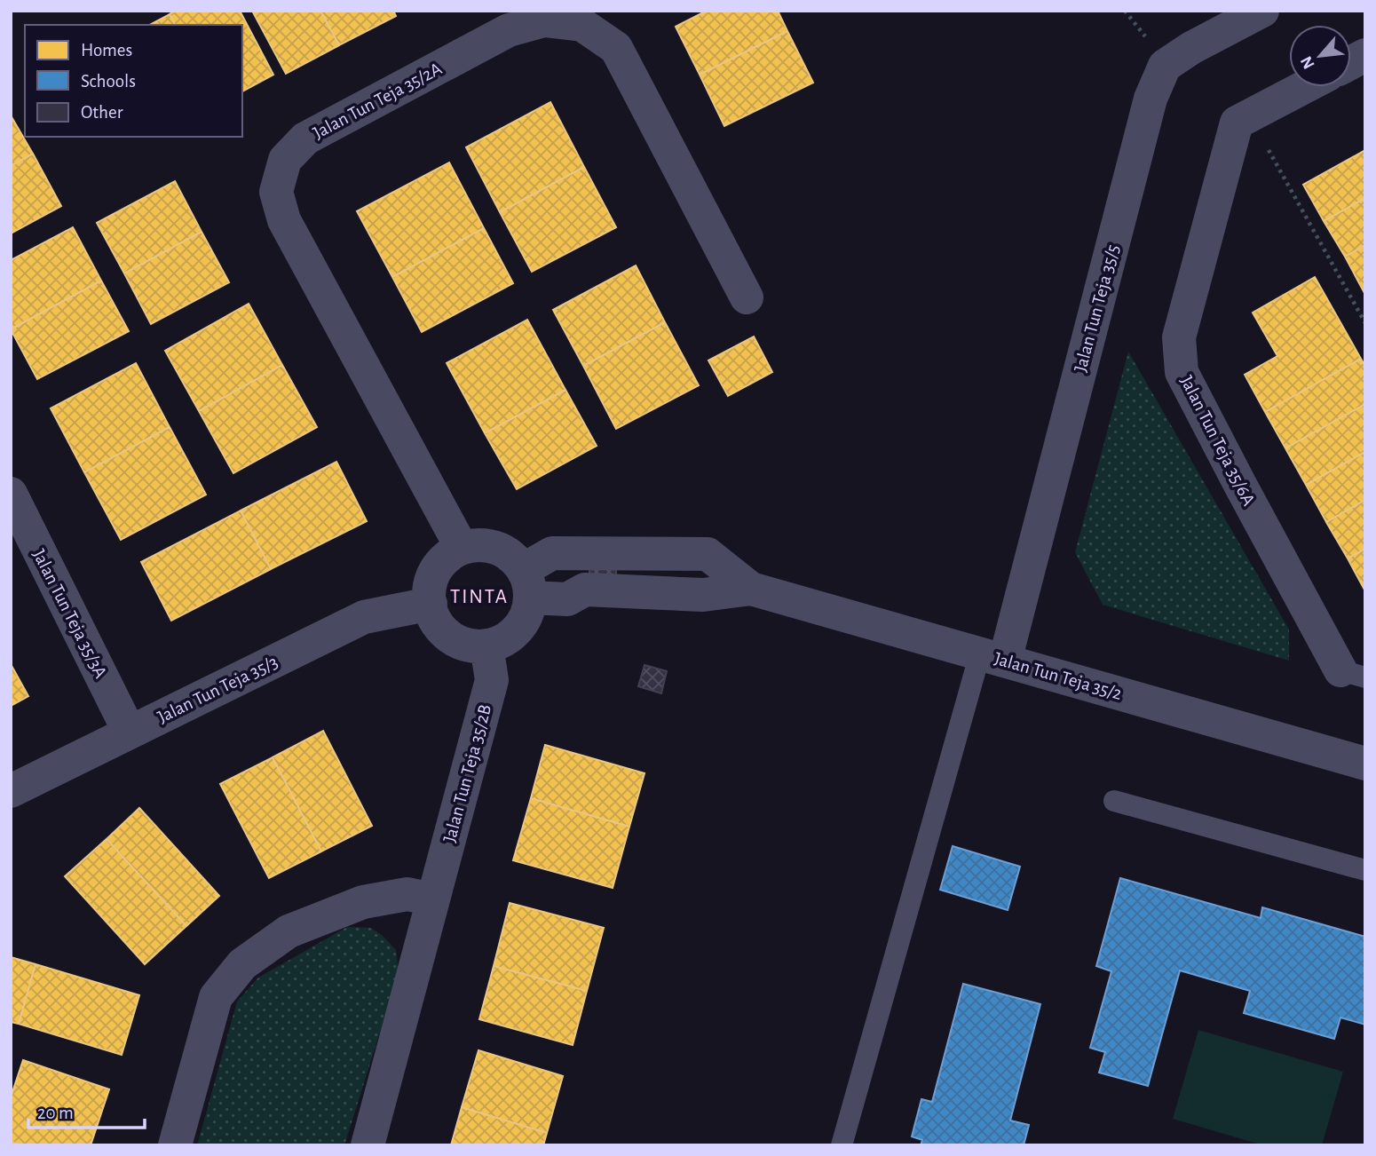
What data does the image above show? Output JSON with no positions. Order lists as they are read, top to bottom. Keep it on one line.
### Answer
{"streets":{"street":["Jalan Tun Teja 35/2A","Jalan Tun Teja 35/5","Jalan Tun Teja 35/6A","Jalan Tun Teja 35/3A","Jalan Tun Teja 35/2","Jalan Tun Teja 35/3","Jalan Tun Teja 35/2B"]},"crossings":[["Jalan Tun Teja 35/2A","Jalan Tun Teja 35/2"],["Jalan Tun Teja 35/2A","Jalan Tun Teja 35/3"],["Jalan Tun Teja 35/2A","Jalan Tun Teja 35/2B"],["Jalan Tun Teja 35/5","Jalan Tun Teja 35/2"],["Jalan Tun Teja 35/3A","Jalan Tun Teja 35/3"],["Jalan Tun Teja 35/2","Jalan Tun Teja 35/3"],["Jalan Tun Teja 35/2","Jalan Tun Teja 35/2B"],["Jalan Tun Teja 35/3","Jalan Tun Teja 35/2B"]],"districts":["TINTA"],"legend":["Homes","Schools","Other"],"scale_bar":"20 m","north":"bottom left"}
